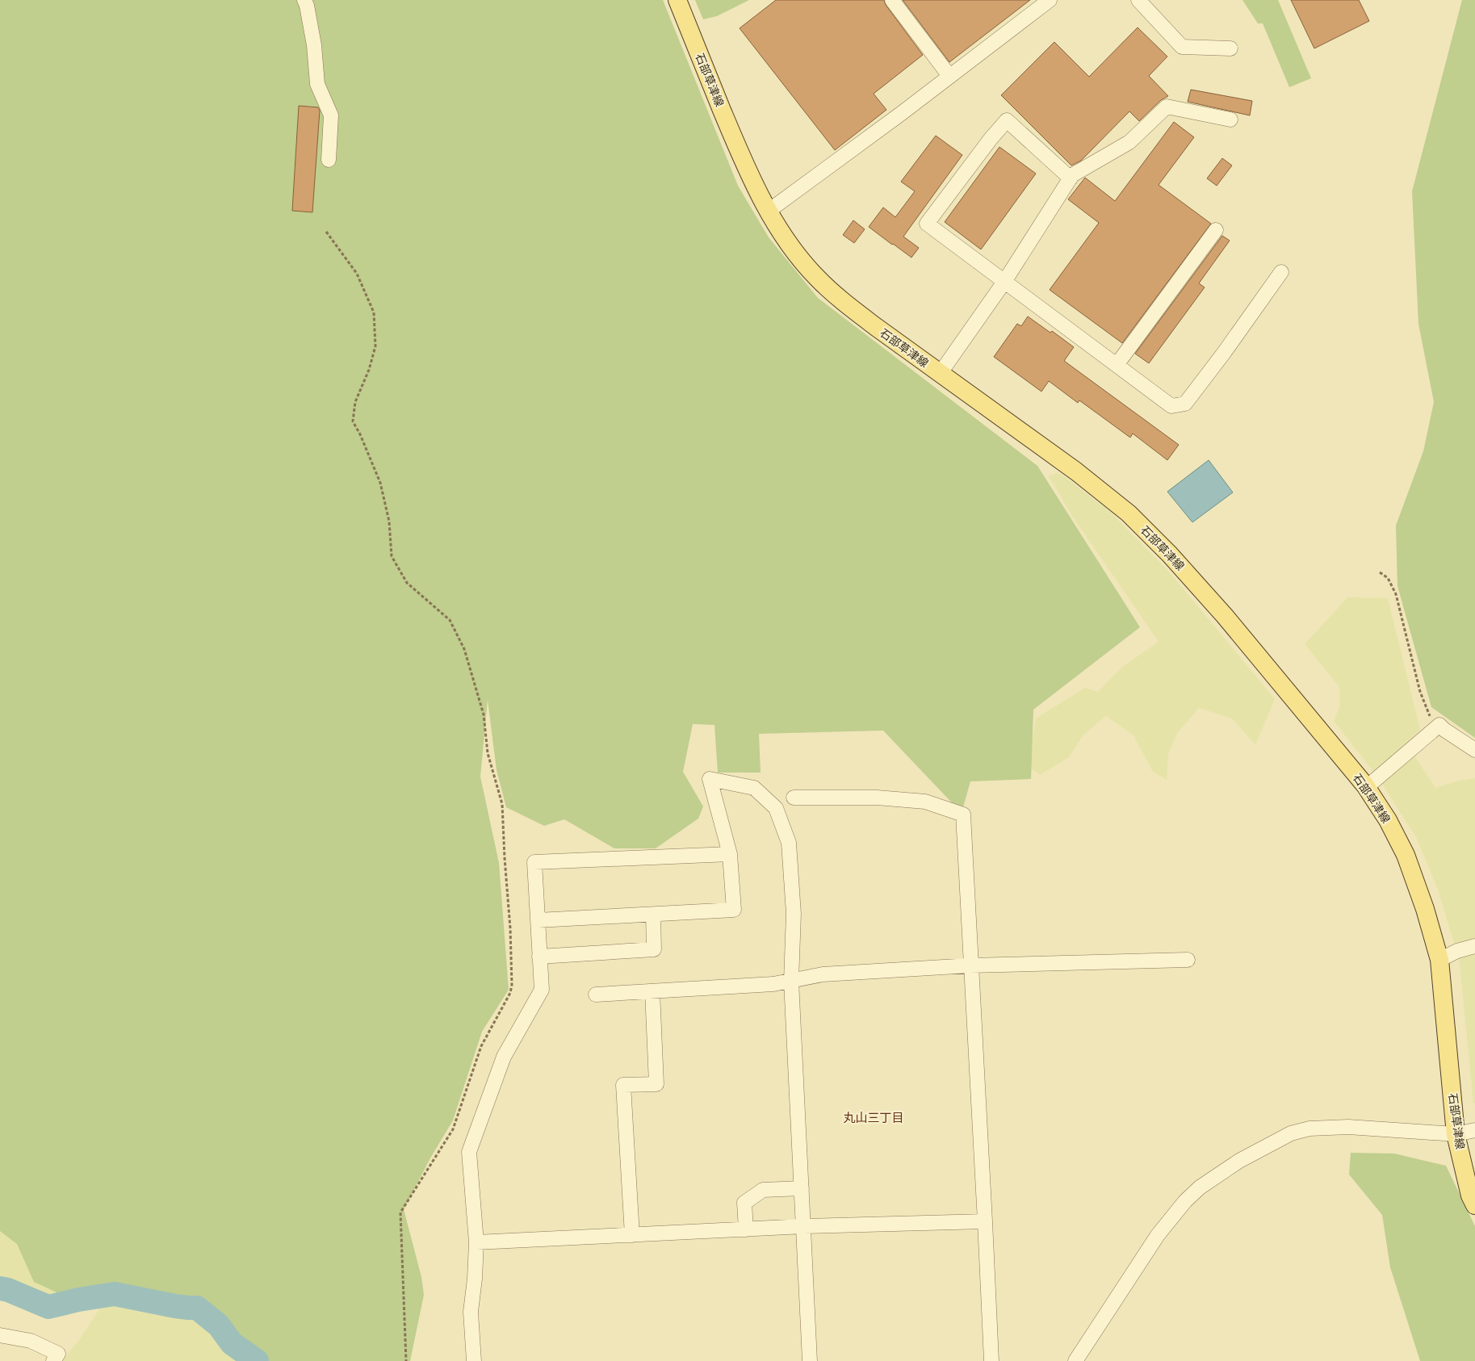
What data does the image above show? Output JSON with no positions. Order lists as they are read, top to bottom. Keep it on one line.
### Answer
{"streets":{"main road":["石部草津線"]},"districts":["丸山三丁目"]}
